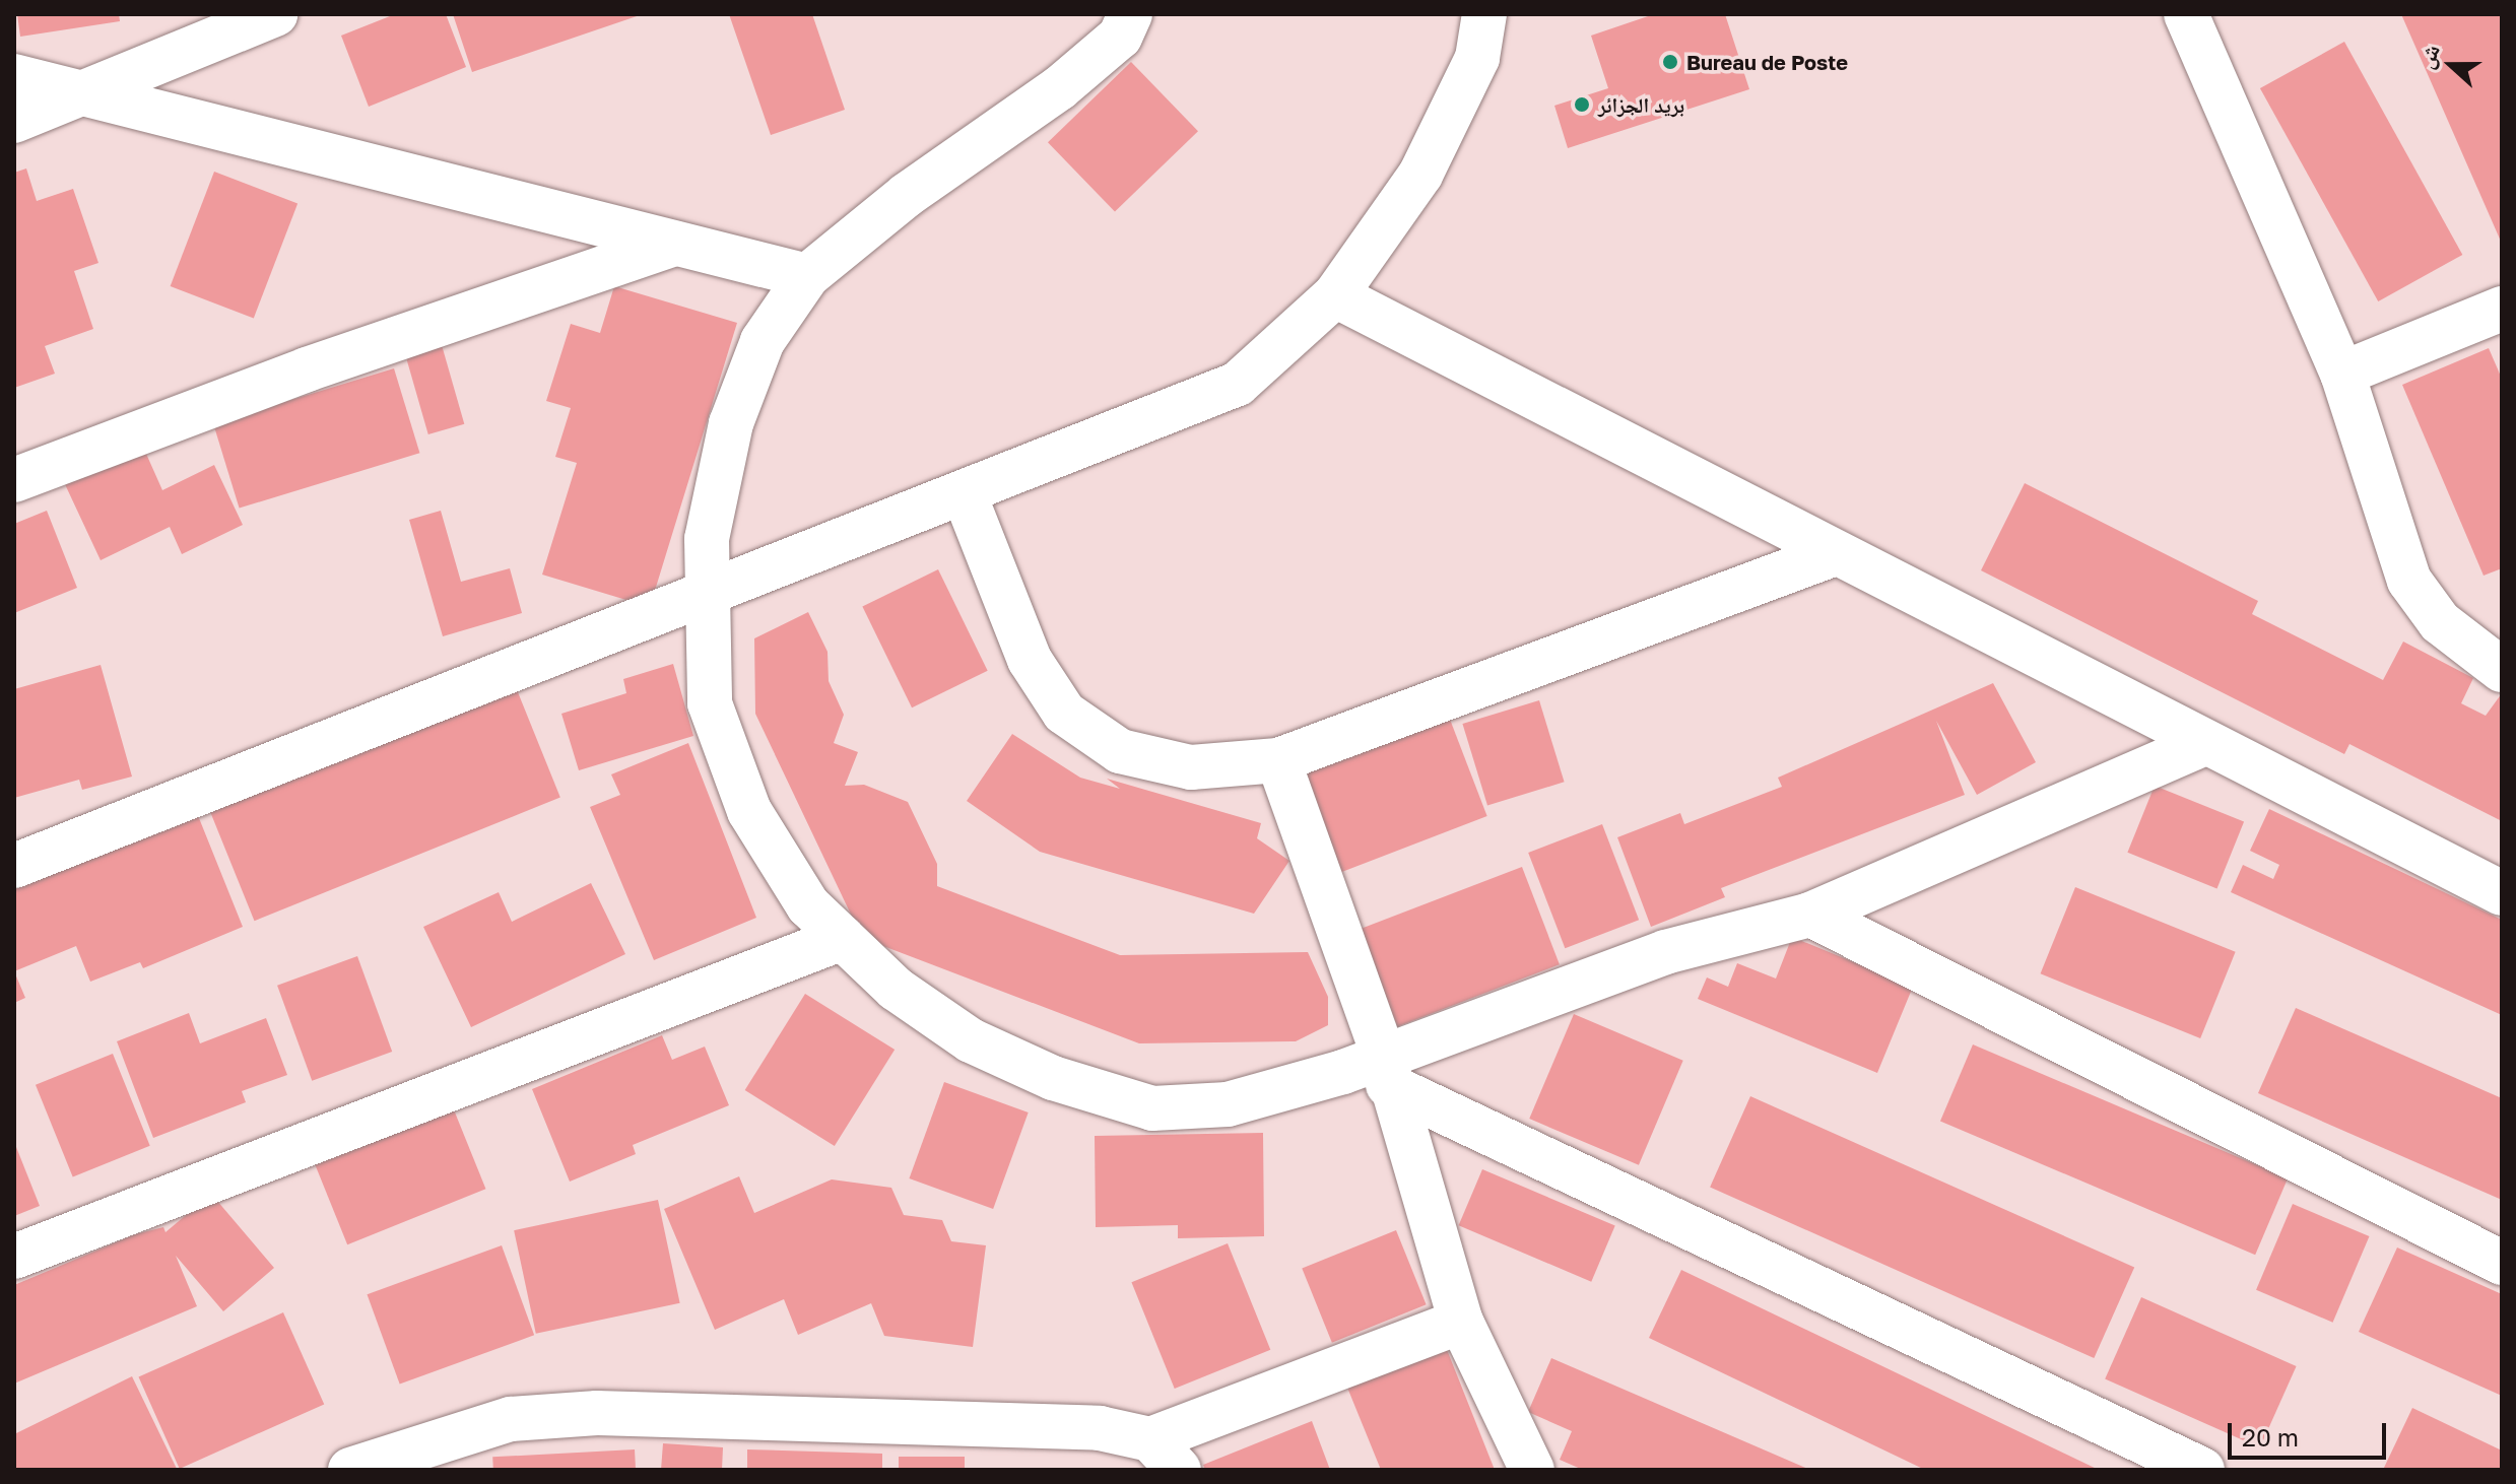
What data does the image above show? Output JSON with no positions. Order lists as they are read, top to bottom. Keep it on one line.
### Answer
{"places":["Bureau de Poste","بريد الجزائر"],"scale_bar":"20 m","north":"left"}
